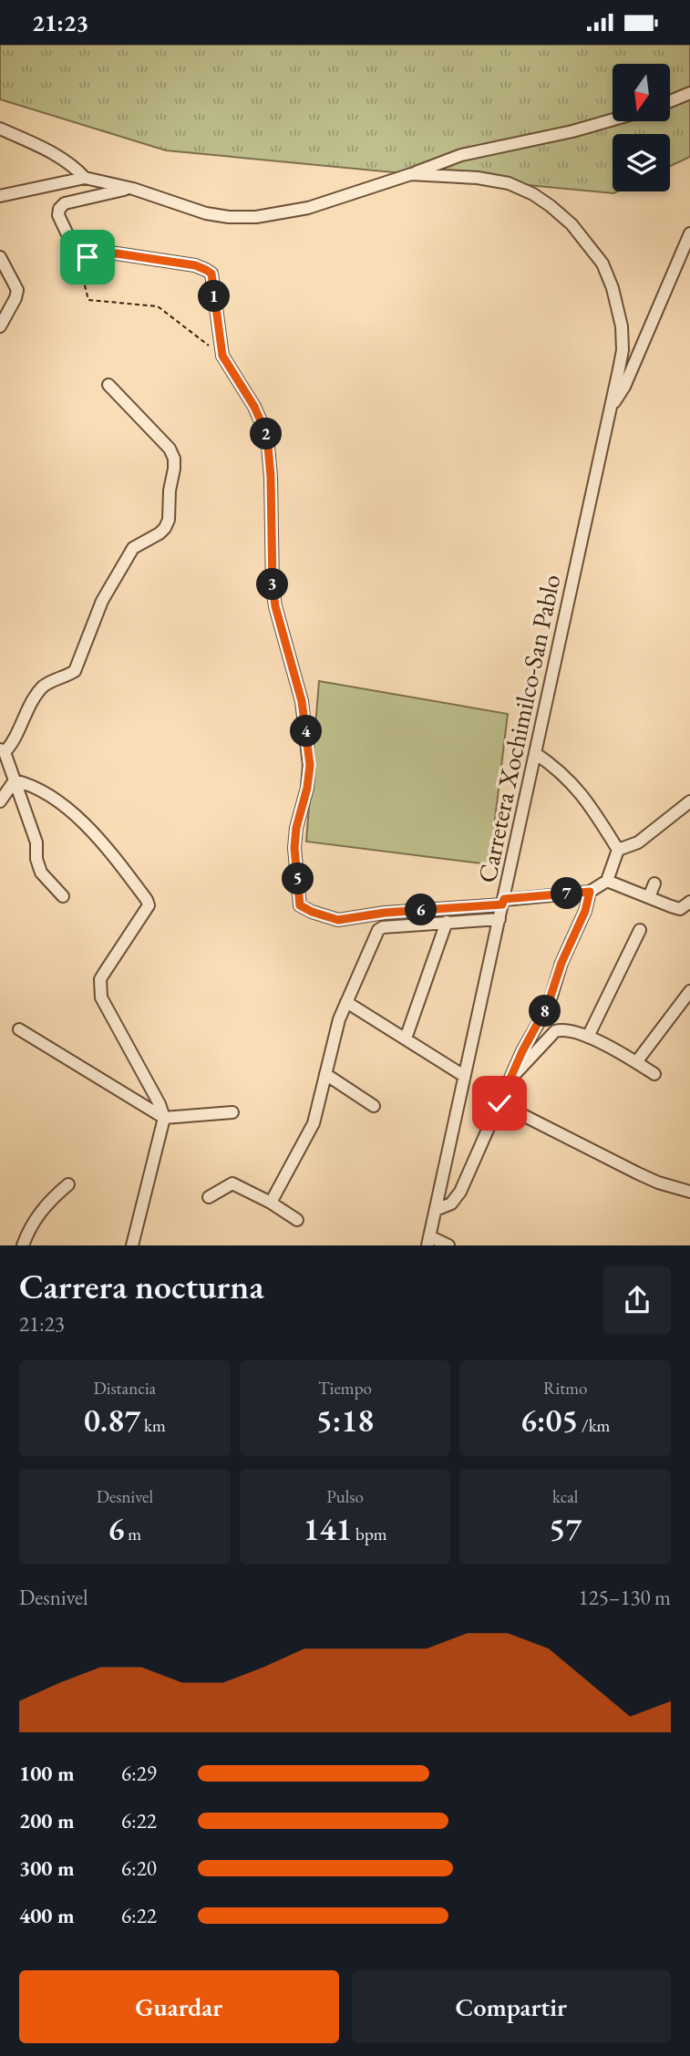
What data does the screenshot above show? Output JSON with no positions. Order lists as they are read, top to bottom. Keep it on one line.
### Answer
{"streets":{"street":["Carretera Xochimilco-San Pablo"]},"north":"bottom","page":{"status":"21:23","pins":["1","2","3","4","5","7","6","8"],"heading":["Carrera nocturna","21:23"],"stats":[["Distancia","0.87 km"],["Tiempo","5:18"],["Ritmo","6:05 /km"],["Desnivel","6 m"],["Pulso","141 bpm"],["kcal","57"]],"chart":["Desnivel","125–130 m"],"list":[{"name":"100 m","note":"6:29"},{"name":"200 m","note":"6:22"},{"name":"300 m","note":"6:20"},{"name":"400 m","note":"6:22"}],"buttons":["Guardar","Compartir"]}}
